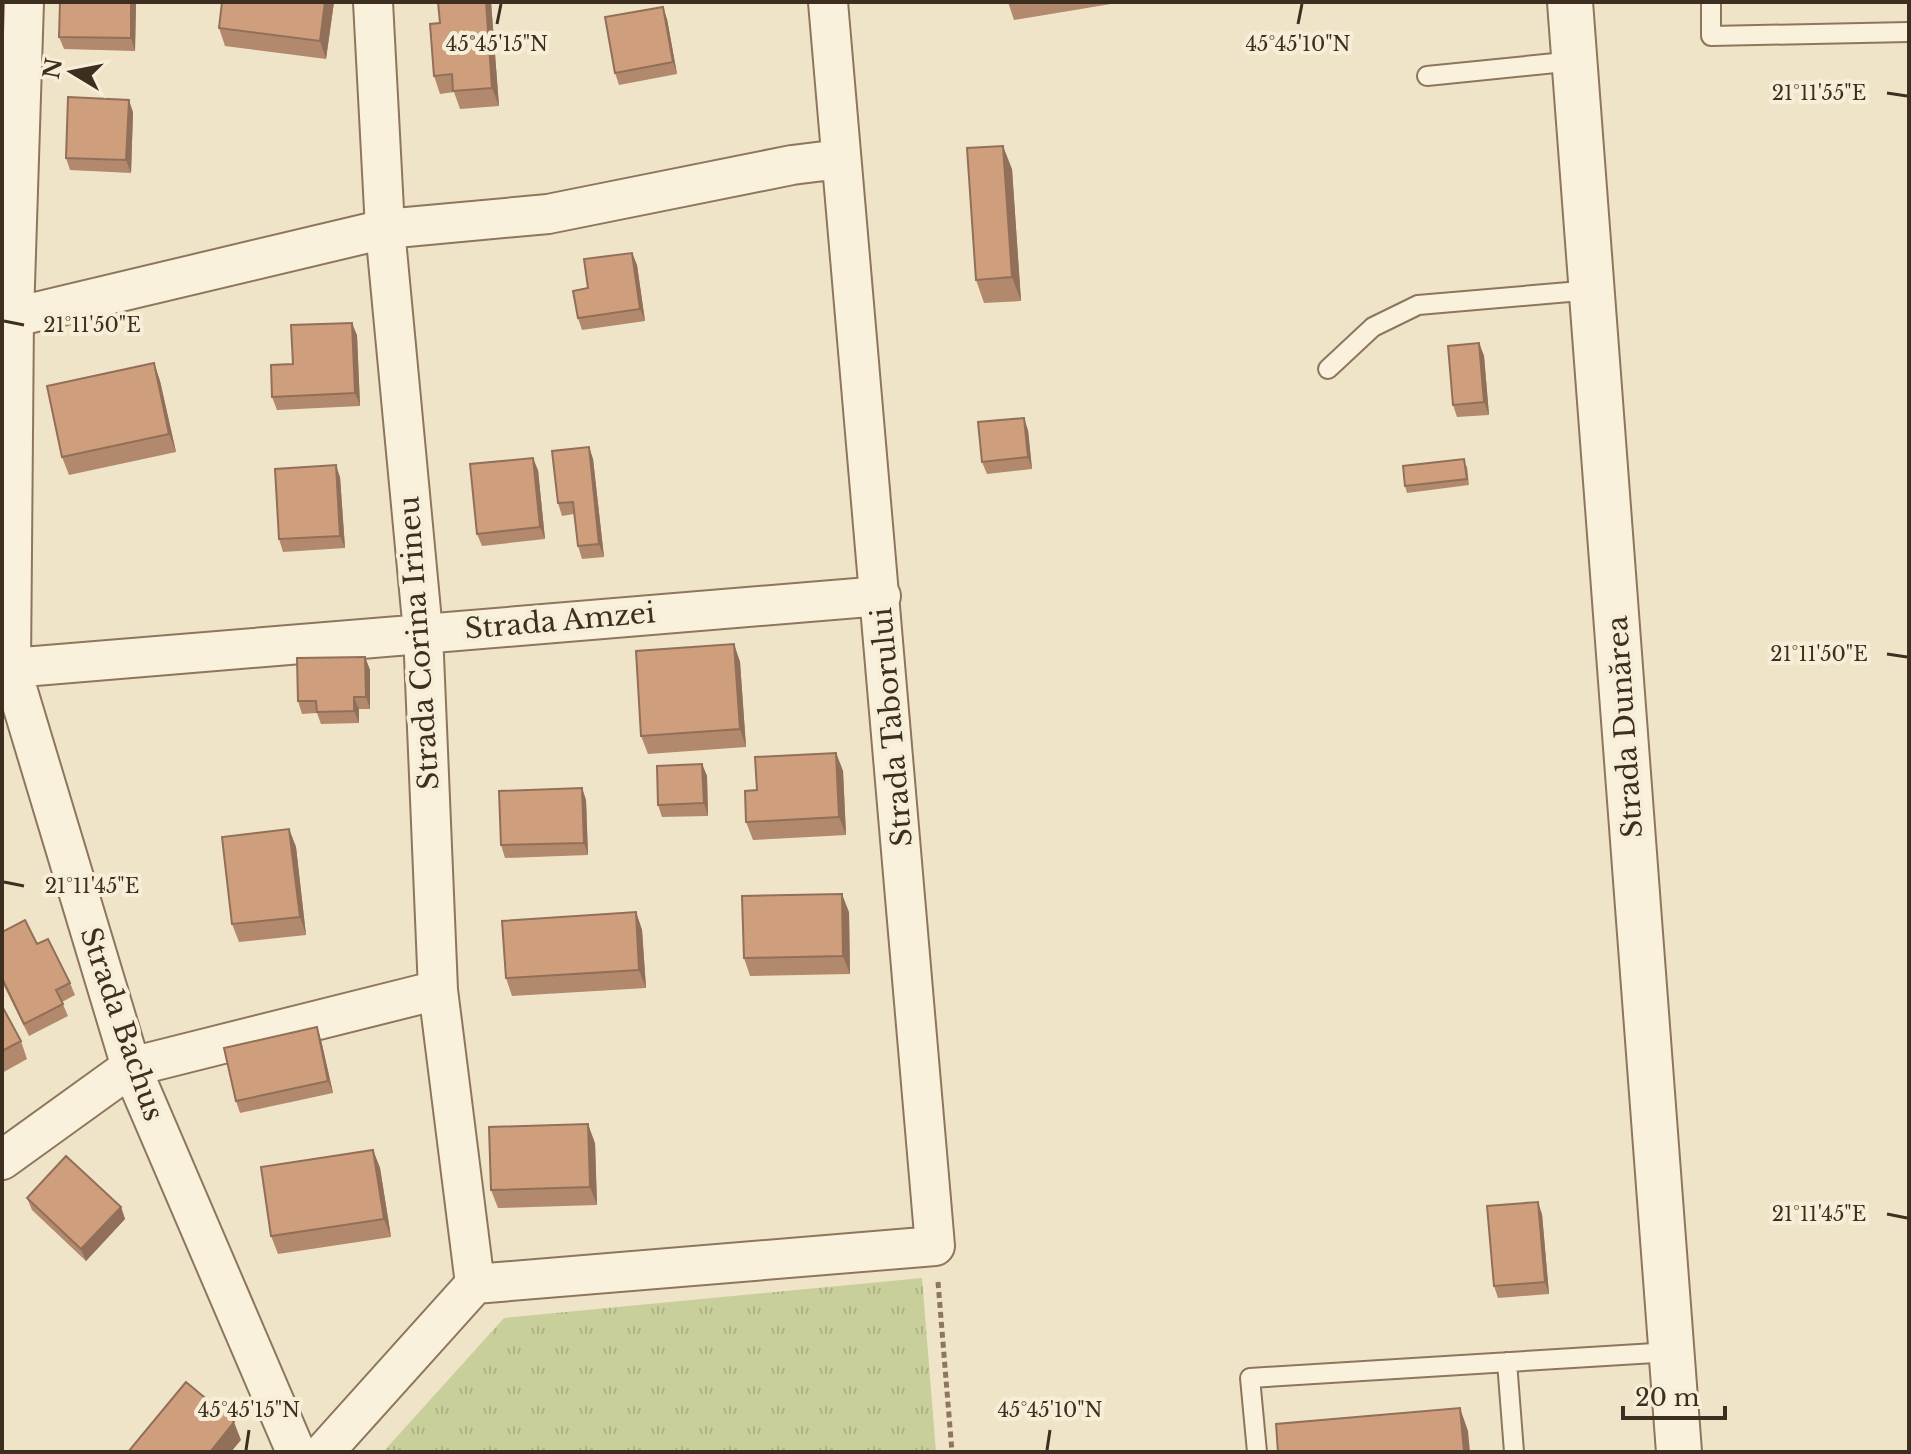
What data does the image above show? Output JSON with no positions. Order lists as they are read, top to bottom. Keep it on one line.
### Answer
{"streets":{"street":["Strada Amzei","Strada Corina Irineu","Strada Taborului","Strada Dunărea","Strada Bachus"]},"crossings":[["Strada Amzei","Strada Corina Irineu"],["Strada Amzei","Strada Taborului"],["Strada Amzei","Strada Bachus"]],"scale_bar":"20 m","north":"left","coordinates":["45°45'15\"N","45°45'10\"N","21°11'55\"E","21°11'50\"E","21°11'45\"E"]}
